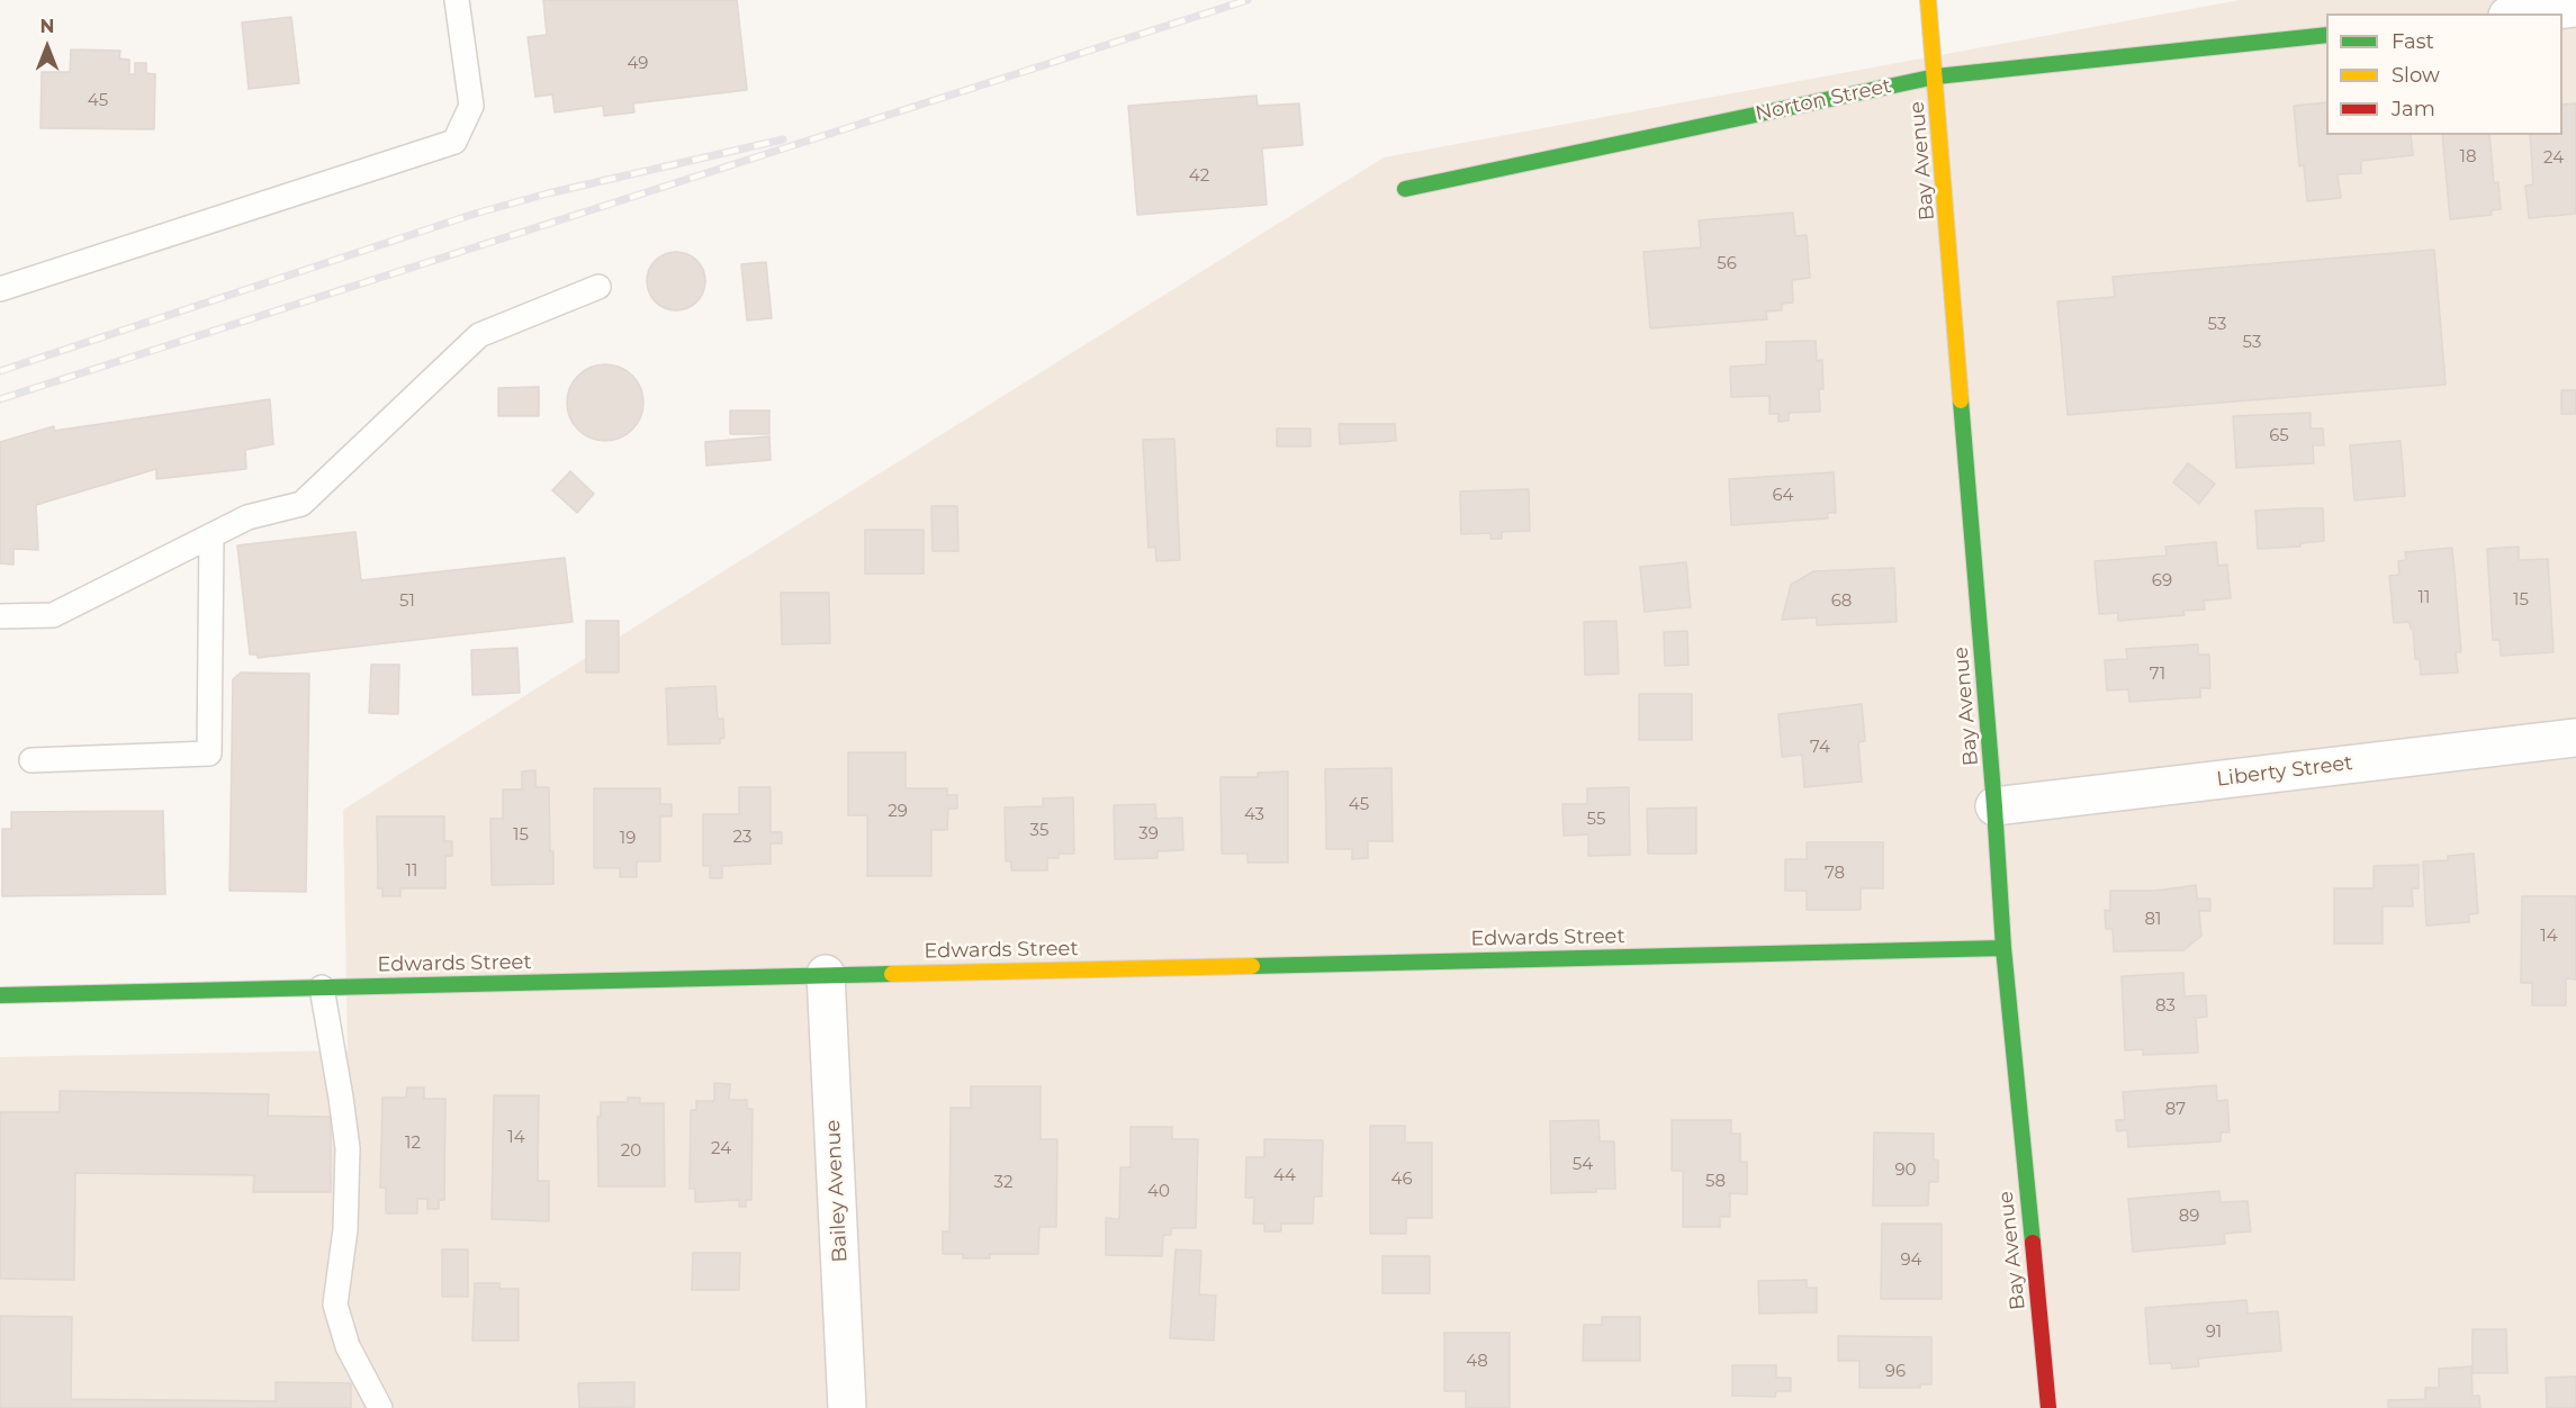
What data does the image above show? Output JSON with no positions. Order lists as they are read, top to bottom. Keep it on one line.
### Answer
{"streets":{"street":["Norton Street","Bay Avenue","Liberty Street","Edwards Street","Bailey Avenue"]},"crossings":[["Norton Street","Bay Avenue"],["Bay Avenue","Liberty Street"],["Bay Avenue","Edwards Street"],["Edwards Street","Bailey Avenue"]],"house_numbers":["49","45","18","24","42","56","53","53","65","64","69","11","15","51","68","71","74","45","29","43","55","35","39","15","23","19","11","78","81","14","83","87","14","12","24","20","54","90","44","46","58","32","40","89","94","91","48","96"],"legend":["Fast","Slow","Jam"],"north":"top"}
